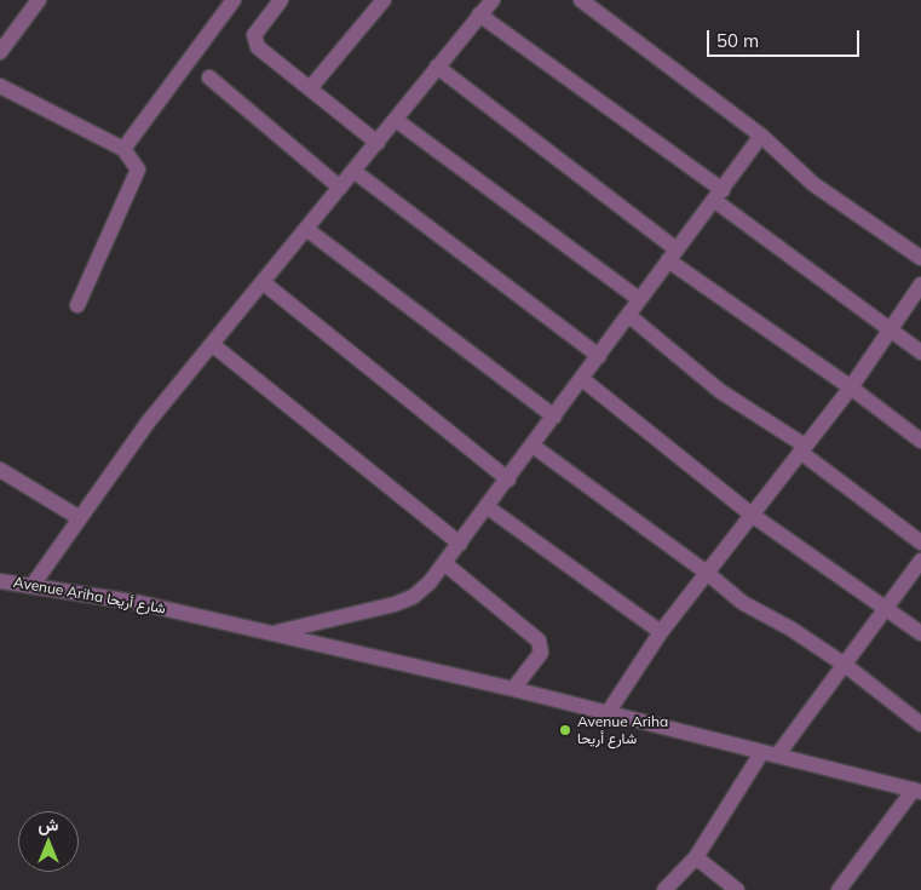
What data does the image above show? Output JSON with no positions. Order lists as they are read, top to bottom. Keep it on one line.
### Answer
{"streets":{"street":["Avenue Ariha شارع أريحا"]},"places":["Avenue Ariha شارع أريحا"],"scale_bar":"50 m","north":"top"}
